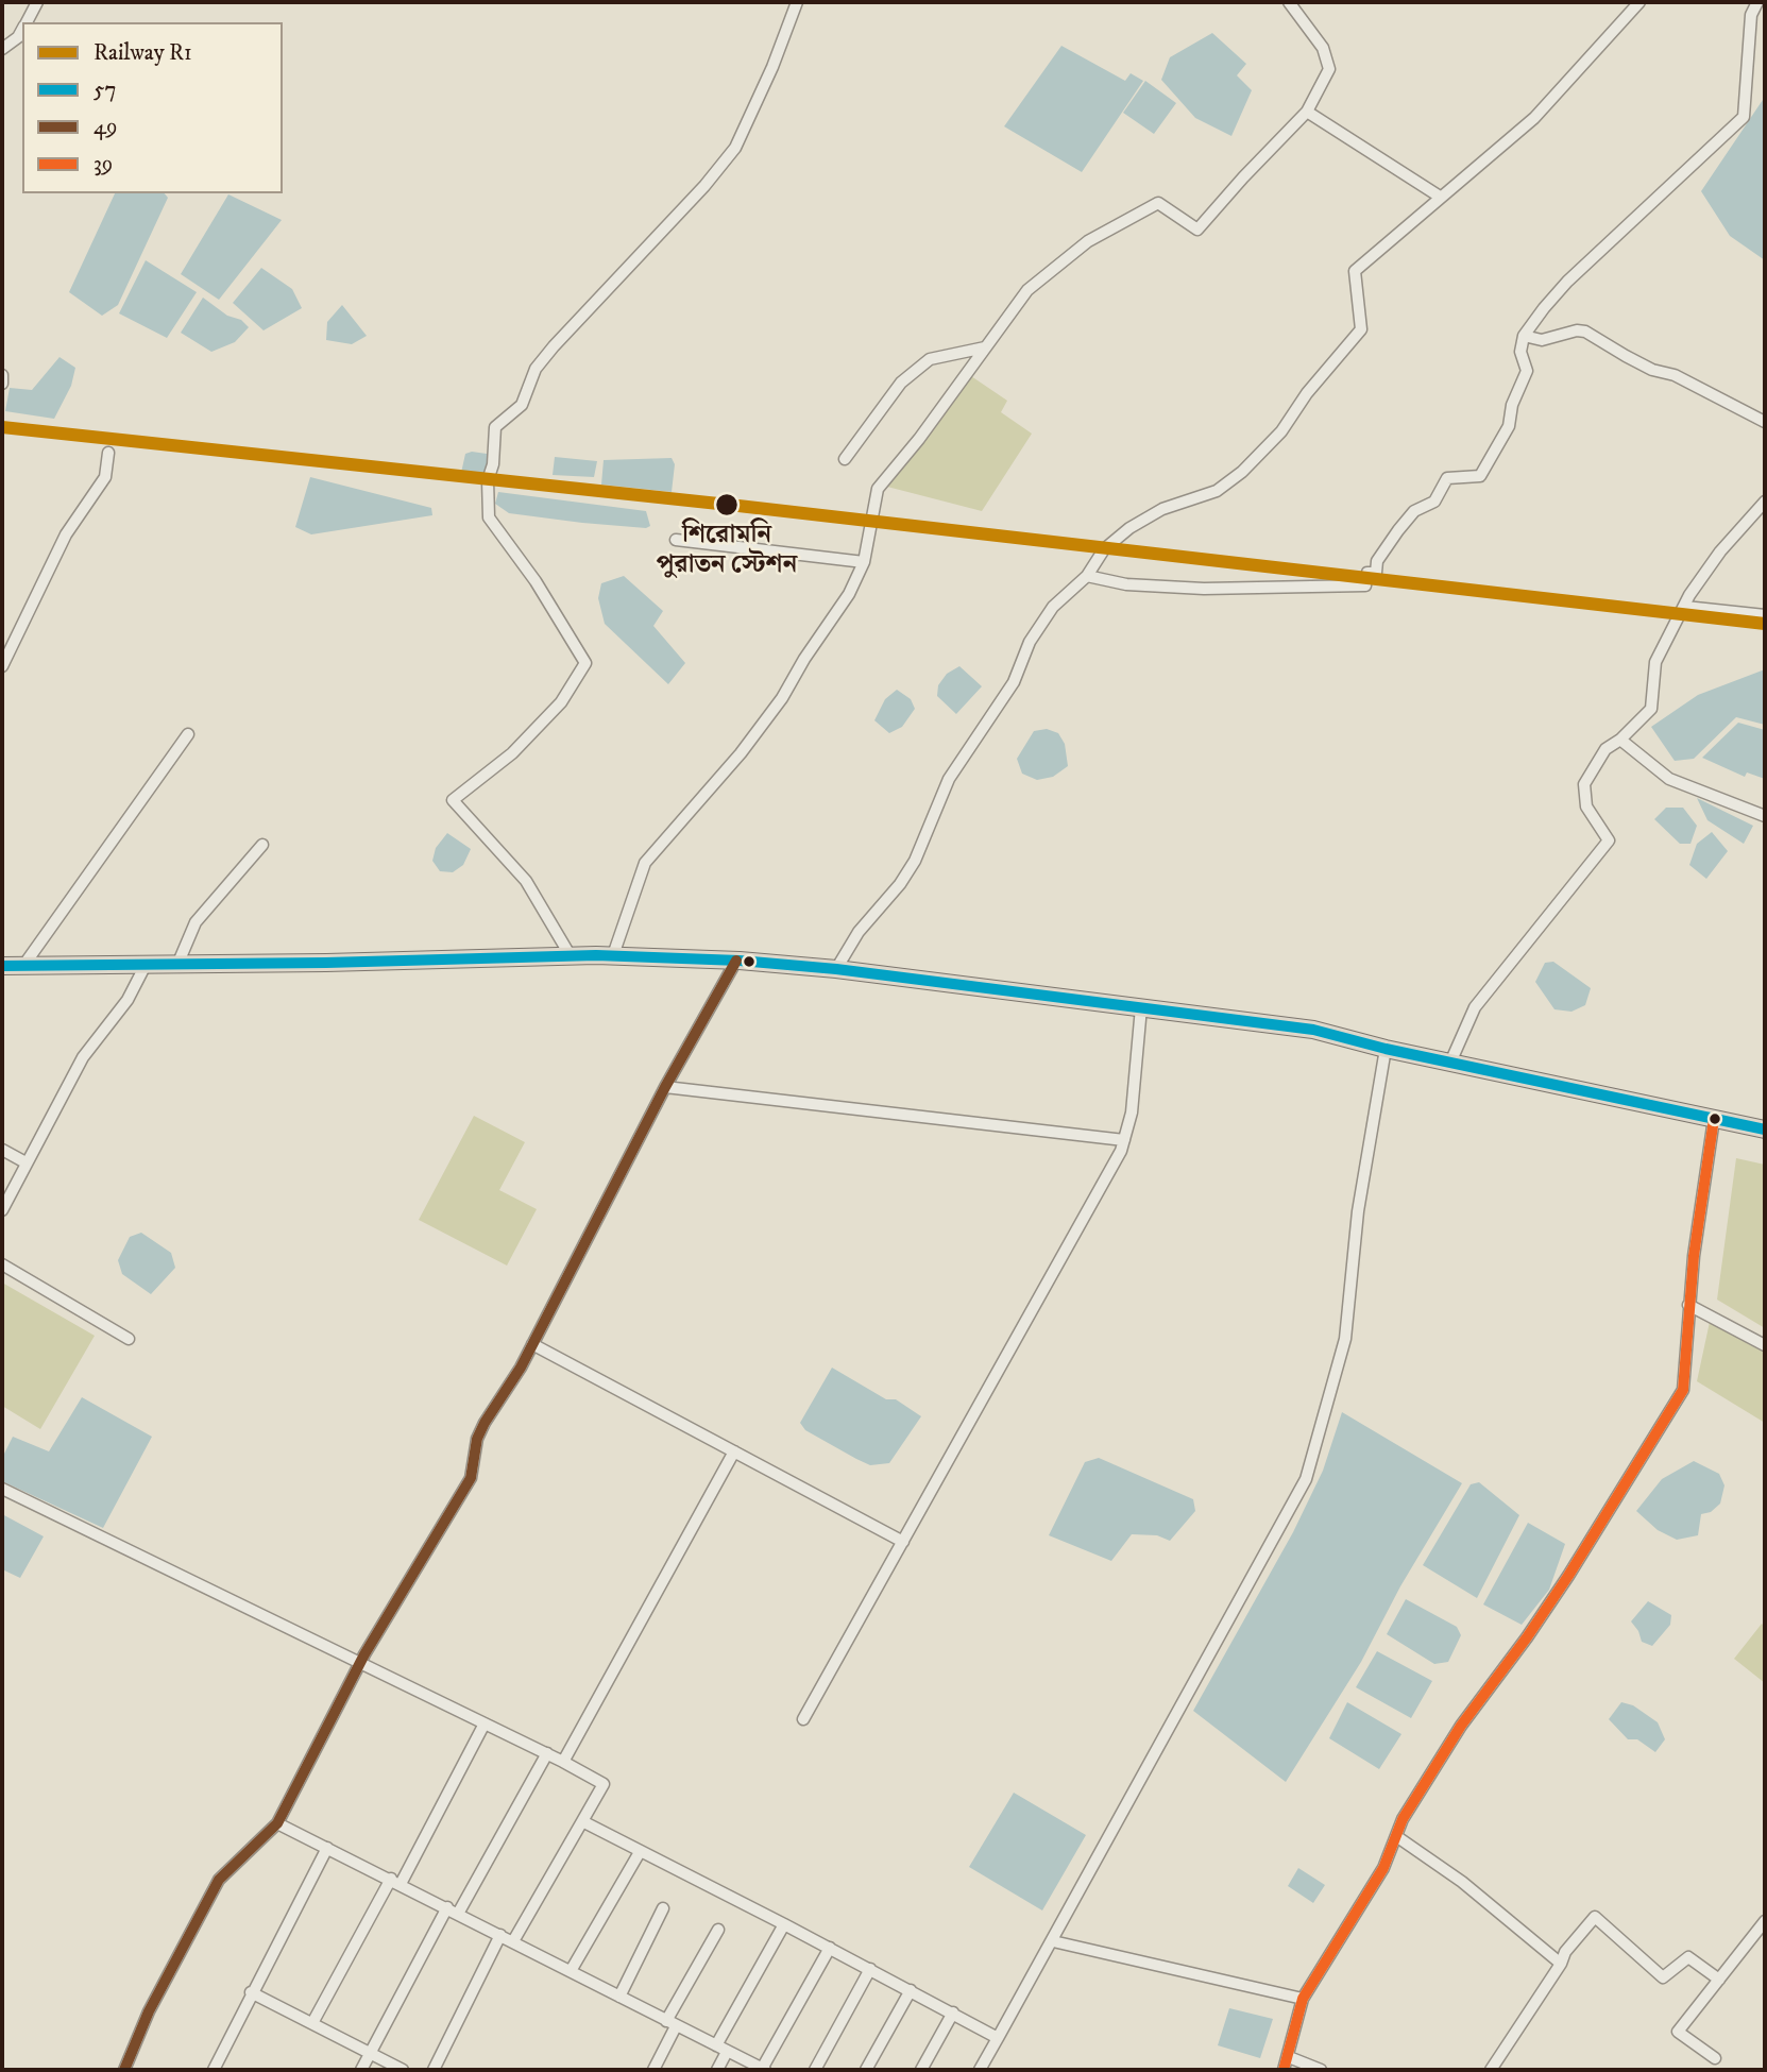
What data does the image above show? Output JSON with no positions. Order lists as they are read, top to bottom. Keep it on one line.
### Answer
{"places":["শিরোমনি পুরাতন স্টেশন"],"lines":["rail line R1","transit line 57","transit line 49","transit line 39"],"legend":["Railway R1","57","49","39"]}
